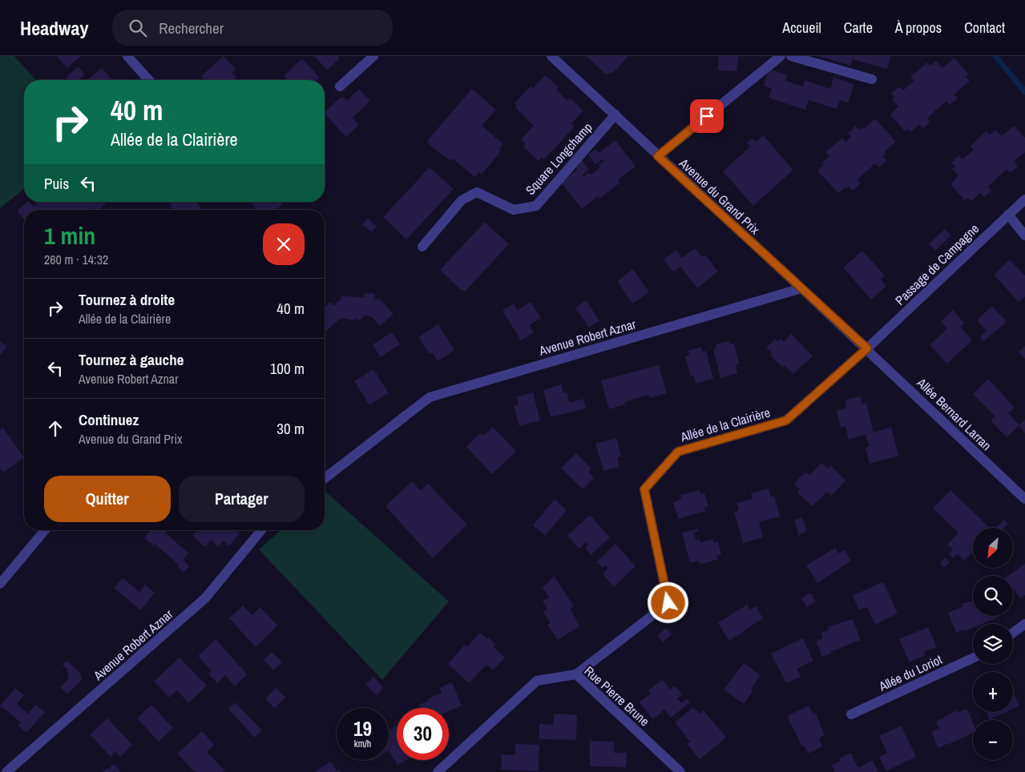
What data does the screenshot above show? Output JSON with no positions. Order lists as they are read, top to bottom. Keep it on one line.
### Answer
{"streets":{"street":["Square Longchamp","Avenue du Grand Prix","Passage de Campagne","Avenue Robert Aznar","Allée Bernard Larran","Allée de la Clairière","Allée du Loriot","Rue Pierre Brune"]},"crossings":[["Square Longchamp","Avenue du Grand Prix"],["Avenue du Grand Prix","Avenue Robert Aznar"],["Passage de Campagne","Allée Bernard Larran"],["Passage de Campagne","Allée de la Clairière"],["Allée Bernard Larran","Allée de la Clairière"],["Allée de la Clairière","Rue Pierre Brune"]],"north":"bottom left","page":{"header":"Headway","search":"Rechercher","nav":["Accueil","Carte","À propos","Contact"],"turn":["40 m","Allée de la Clairière"],"then":"Puis","heading":["1 min","260 m · 14:32"],"list":[{"name":"Tournez à droite","note":"Allée de la Clairière","value":"40 m"},{"name":"Tournez à gauche","note":"Avenue Robert Aznar","value":"100 m"},{"name":"Continuez","note":"Avenue du Grand Prix","value":"30 m"}],"buttons":["Quitter","Partager"],"map_buttons":["+","−"],"speed":"19 km/h","limit":"30"}}
